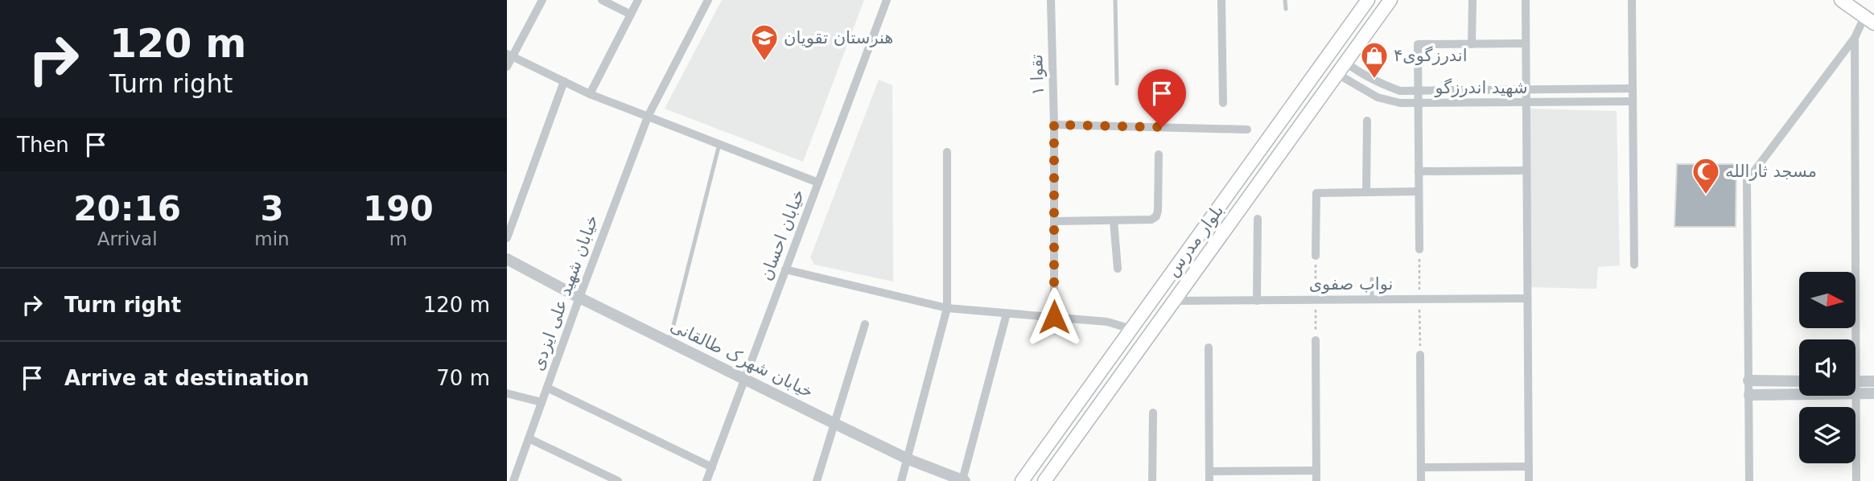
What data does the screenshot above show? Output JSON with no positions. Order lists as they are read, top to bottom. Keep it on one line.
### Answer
{"streets":{"main road":["بلوار مدرس"],"street":["تقوا ۱","شهید اندرزگو","خیابان احسان","نواب صفوی","خیابان شهید علی ایزدی","خیابان شهرک طالقانی"]},"crossings":[["شهید اندرزگو","بلوار مدرس"],["خیابان احسان","خیابان شهرک طالقانی"],["بلوار مدرس","نواب صفوی"],["خیابان شهید علی ایزدی","خیابان شهرک طالقانی"]],"places":{"school or university":["هنرستان تقویان"],"shop":["اندرزگوی۴"],"mosque":["مسجد ثارالله"]},"north":"right","page":{"turn":["120 m","Turn right"],"then":"Then","eta":["20:16","Arrival","3","min","190","m"],"list":[{"name":"Turn right","value":"120 m"},{"name":"Arrive at destination","value":"70 m"}]}}
